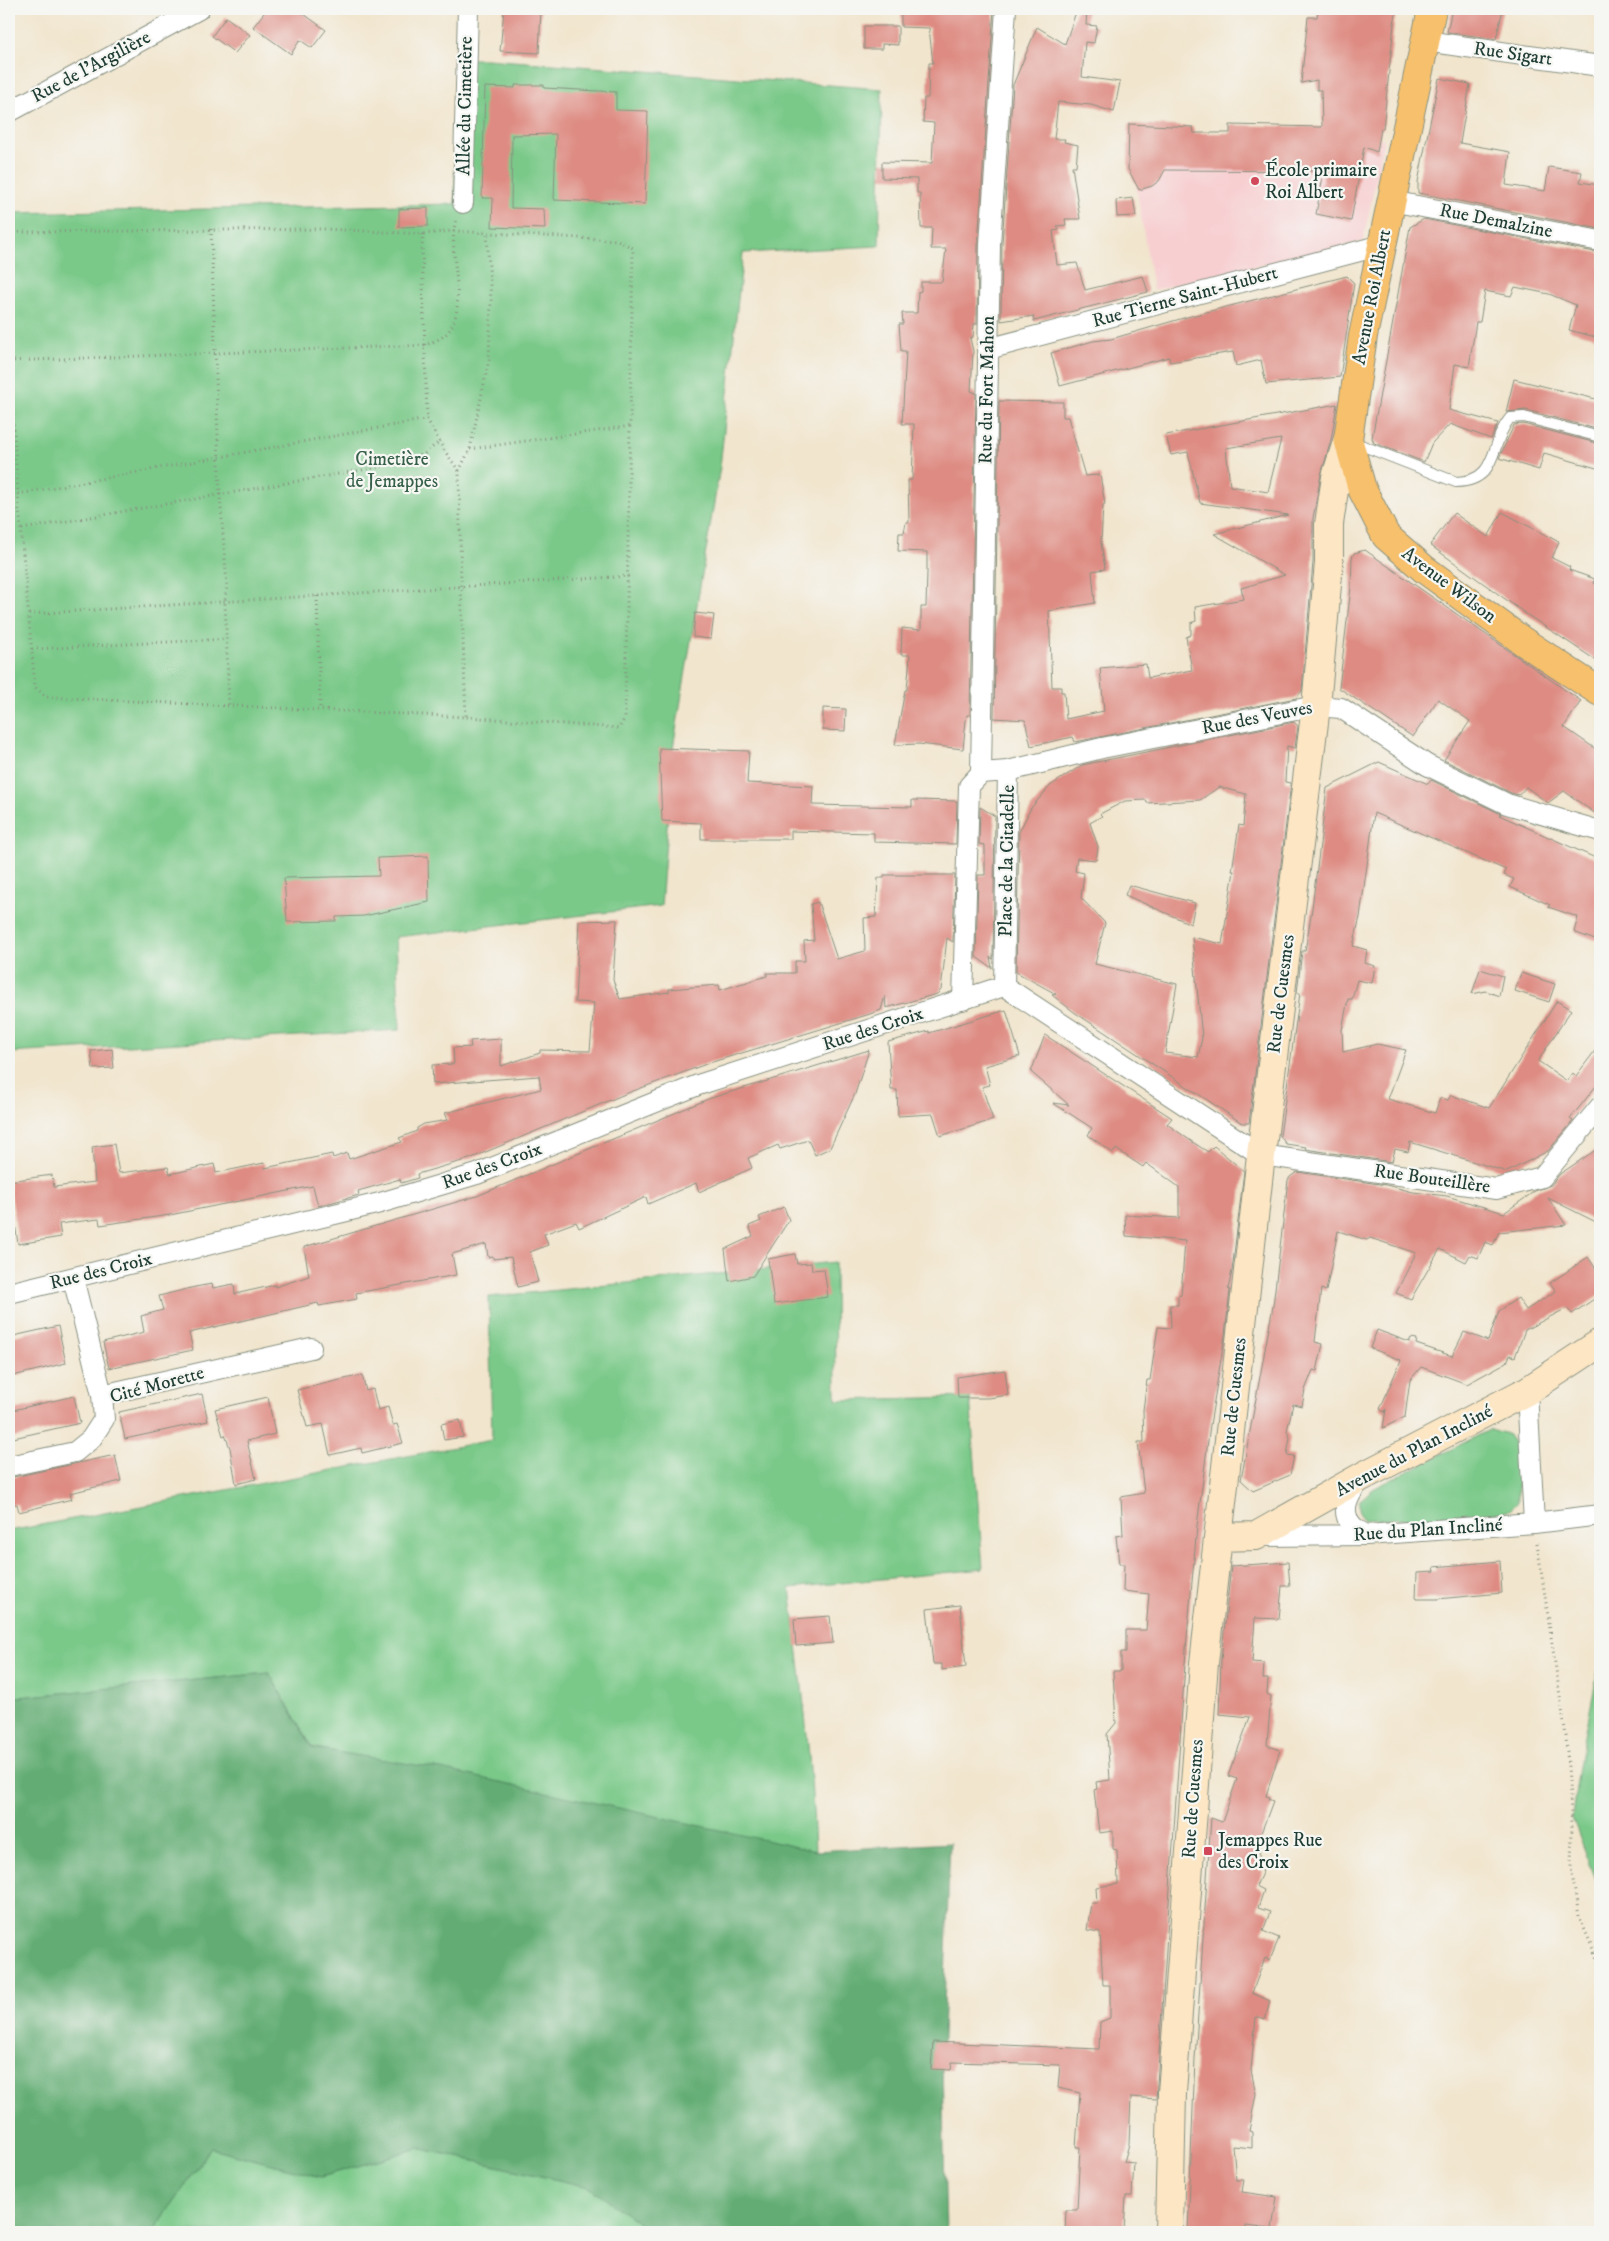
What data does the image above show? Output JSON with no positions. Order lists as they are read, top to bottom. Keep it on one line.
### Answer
{"streets":{"main road":["Avenue Roi Albert","Avenue Wilson"],"street":["Rue Sigart","Rue de l'Argilière","Allée du Cimetière","Rue Demalzine","Rue Tierne Saint-Hubert","Rue du Fort Mahon","Rue des Veuves","Place de la Citadelle","Rue de Cuesmes","Rue des Croix","Rue Bouteillère","Cité Morette","Avenue du Plan Incliné","Rue du Plan Incliné"]},"crossings":[["Rue Sigart","Avenue Roi Albert"],["Rue Demalzine","Avenue Roi Albert"],["Rue Tierne Saint-Hubert","Avenue Roi Albert"],["Rue Tierne Saint-Hubert","Rue du Fort Mahon"],["Avenue Roi Albert","Avenue Wilson"],["Avenue Roi Albert","Rue de Cuesmes"],["Rue du Fort Mahon","Place de la Citadelle"],["Avenue Wilson","Rue de Cuesmes"],["Rue des Veuves","Place de la Citadelle"],["Rue des Veuves","Rue de Cuesmes"],["Place de la Citadelle","Rue des Croix"],["Rue de Cuesmes","Rue Bouteillère"],["Rue de Cuesmes","Avenue du Plan Incliné"],["Avenue du Plan Incliné","Rue du Plan Incliné"]],"parks":["Cimetière de Jemappes"],"places":{"other":["École primaire Roi Albert"],"transit":["Jemappes Rue des Croix"]}}
